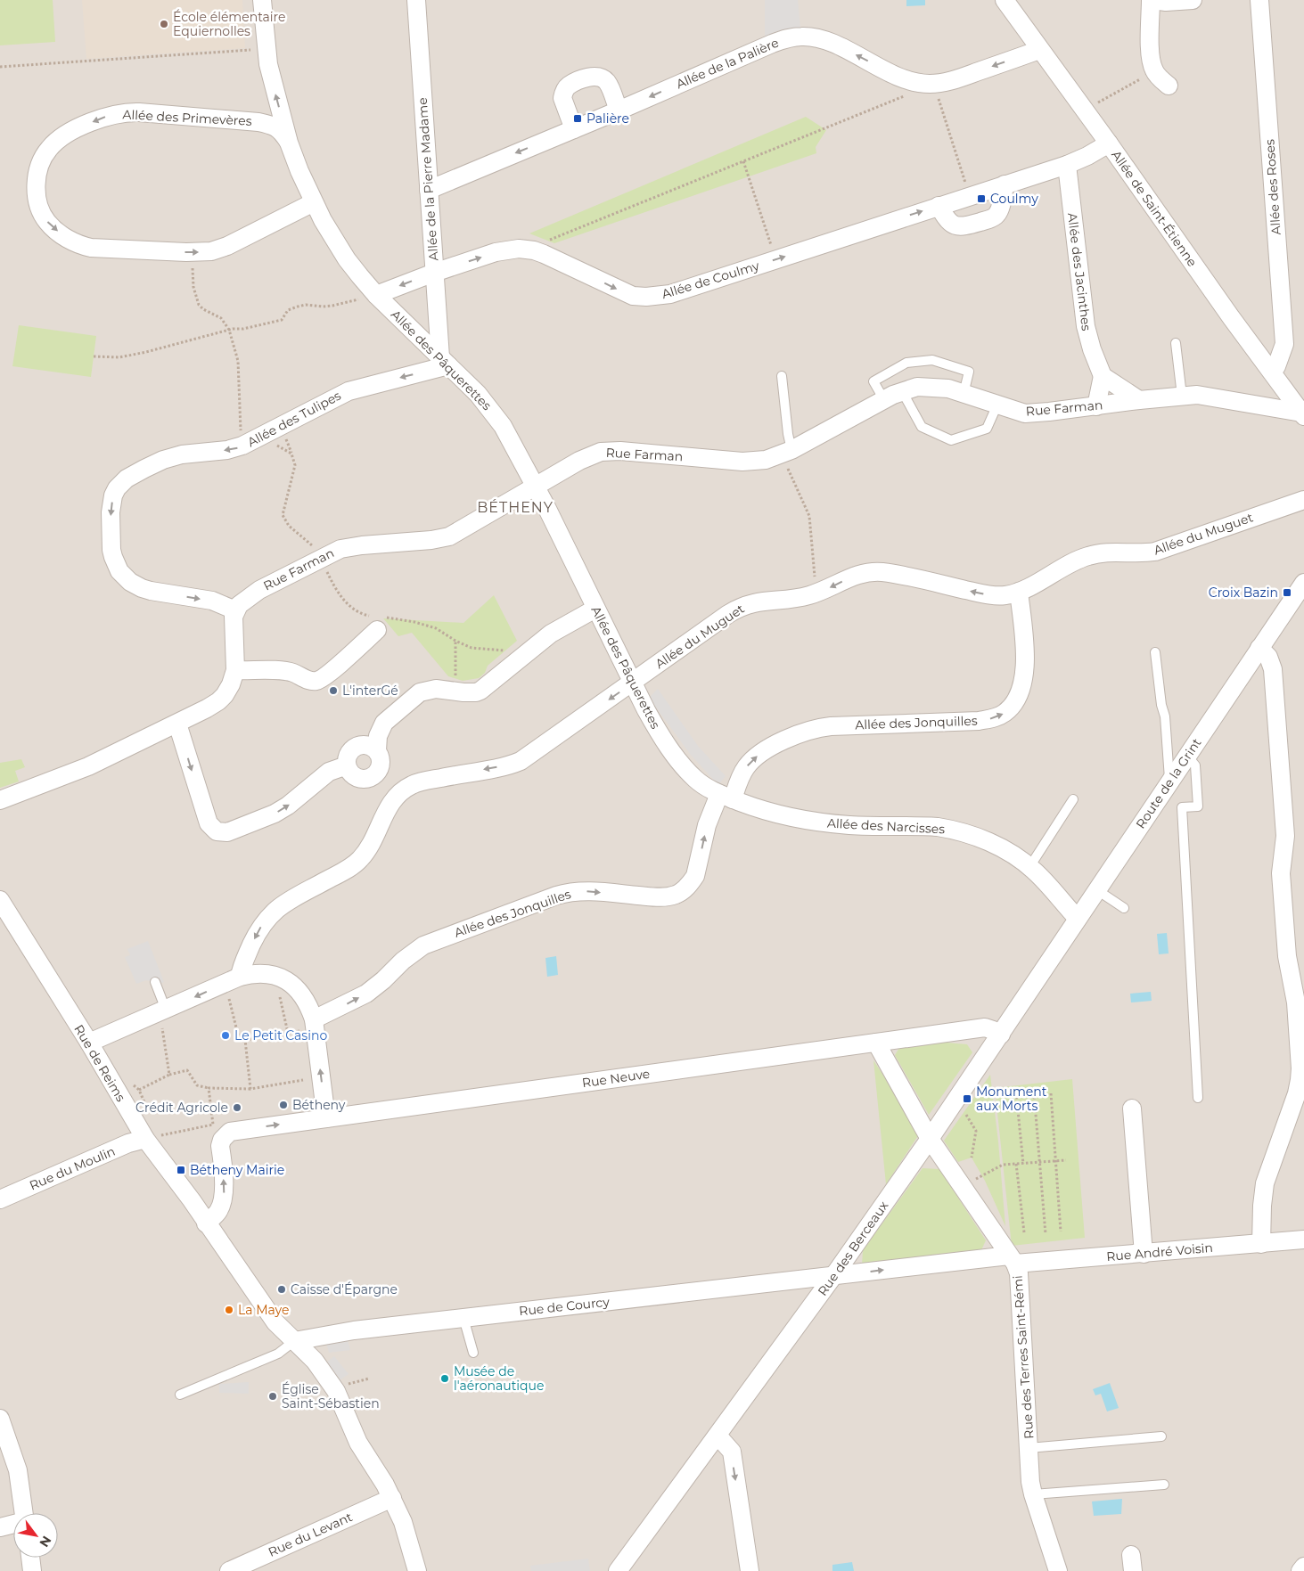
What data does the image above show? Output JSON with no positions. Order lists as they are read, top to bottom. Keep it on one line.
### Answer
{"streets":{"street":["Allée de la Palière","Allée des Primevères","Allée de la Pierre Madame","Allée des Roses","Allée de Saint-Étienne","Allée des Jacinthes","Allée de Coulmy","Allée des Pâquerettes","Rue Farman","Allée des Tulipes","Allée du Muguet","Allée des Jonquilles","Route de la Grint","Allée des Narcisses","Rue de Reims","Rue Neuve","Rue du Moulin","Rue des Berceaux","Rue André Voisin","Rue de Courcy","Rue des Terres Saint-Rémi","Rue du Levant"]},"crossings":[["Allée de la Palière","Allée de la Pierre Madame"],["Allée de la Palière","Allée de Saint-Étienne"],["Allée des Primevères","Allée des Pâquerettes"],["Allée de la Pierre Madame","Allée de Coulmy"],["Allée de la Pierre Madame","Allée des Pâquerettes"],["Allée de la Pierre Madame","Allée des Tulipes"],["Allée des Roses","Allée de Saint-Étienne"],["Allée de Saint-Étienne","Allée de Coulmy"],["Allée de Saint-Étienne","Rue Farman"],["Allée des Jacinthes","Allée de Coulmy"],["Allée de Coulmy","Allée des Pâquerettes"],["Allée des Pâquerettes","Rue Farman"],["Allée des Pâquerettes","Allée des Tulipes"],["Allée des Pâquerettes","Allée du Muguet"],["Allée des Pâquerettes","Allée des Jonquilles"],["Allée des Pâquerettes","Allée des Narcisses"],["Rue Farman","Allée des Tulipes"],["Allée du Muguet","Allée des Jonquilles"],["Allée des Jonquilles","Allée des Narcisses"],["Route de la Grint","Allée des Narcisses"],["Route de la Grint","Rue des Berceaux"],["Allée des Narcisses","Rue des Berceaux"],["Rue de Reims","Rue Neuve"],["Rue de Reims","Rue du Moulin"],["Rue de Reims","Rue de Courcy"],["Rue de Reims","Rue du Levant"],["Rue Neuve","Rue des Berceaux"],["Rue Neuve","Rue des Terres Saint-Rémi"],["Rue des Berceaux","Rue André Voisin"],["Rue des Berceaux","Rue de Courcy"],["Rue des Berceaux","Rue des Terres Saint-Rémi"],["Rue André Voisin","Rue de Courcy"],["Rue André Voisin","Rue des Terres Saint-Rémi"]],"one_way":["Allée de la Palière","Allée du Muguet","Allée des Jonquilles","Rue André Voisin"],"districts":["BÉTHENY"],"places":{"other":["École élémentaire Equiernolles","L'interGé","Le Petit Casino","Bétheny","Crédit Agricole","Caisse d'Épargne","La Maye","Musée de l'aéronautique","Église Saint-Sébastien"],"transit":["Palière","Coulmy","Croix Bazin","Monument aux Morts","Bétheny Mairie"]},"north":"bottom right"}
